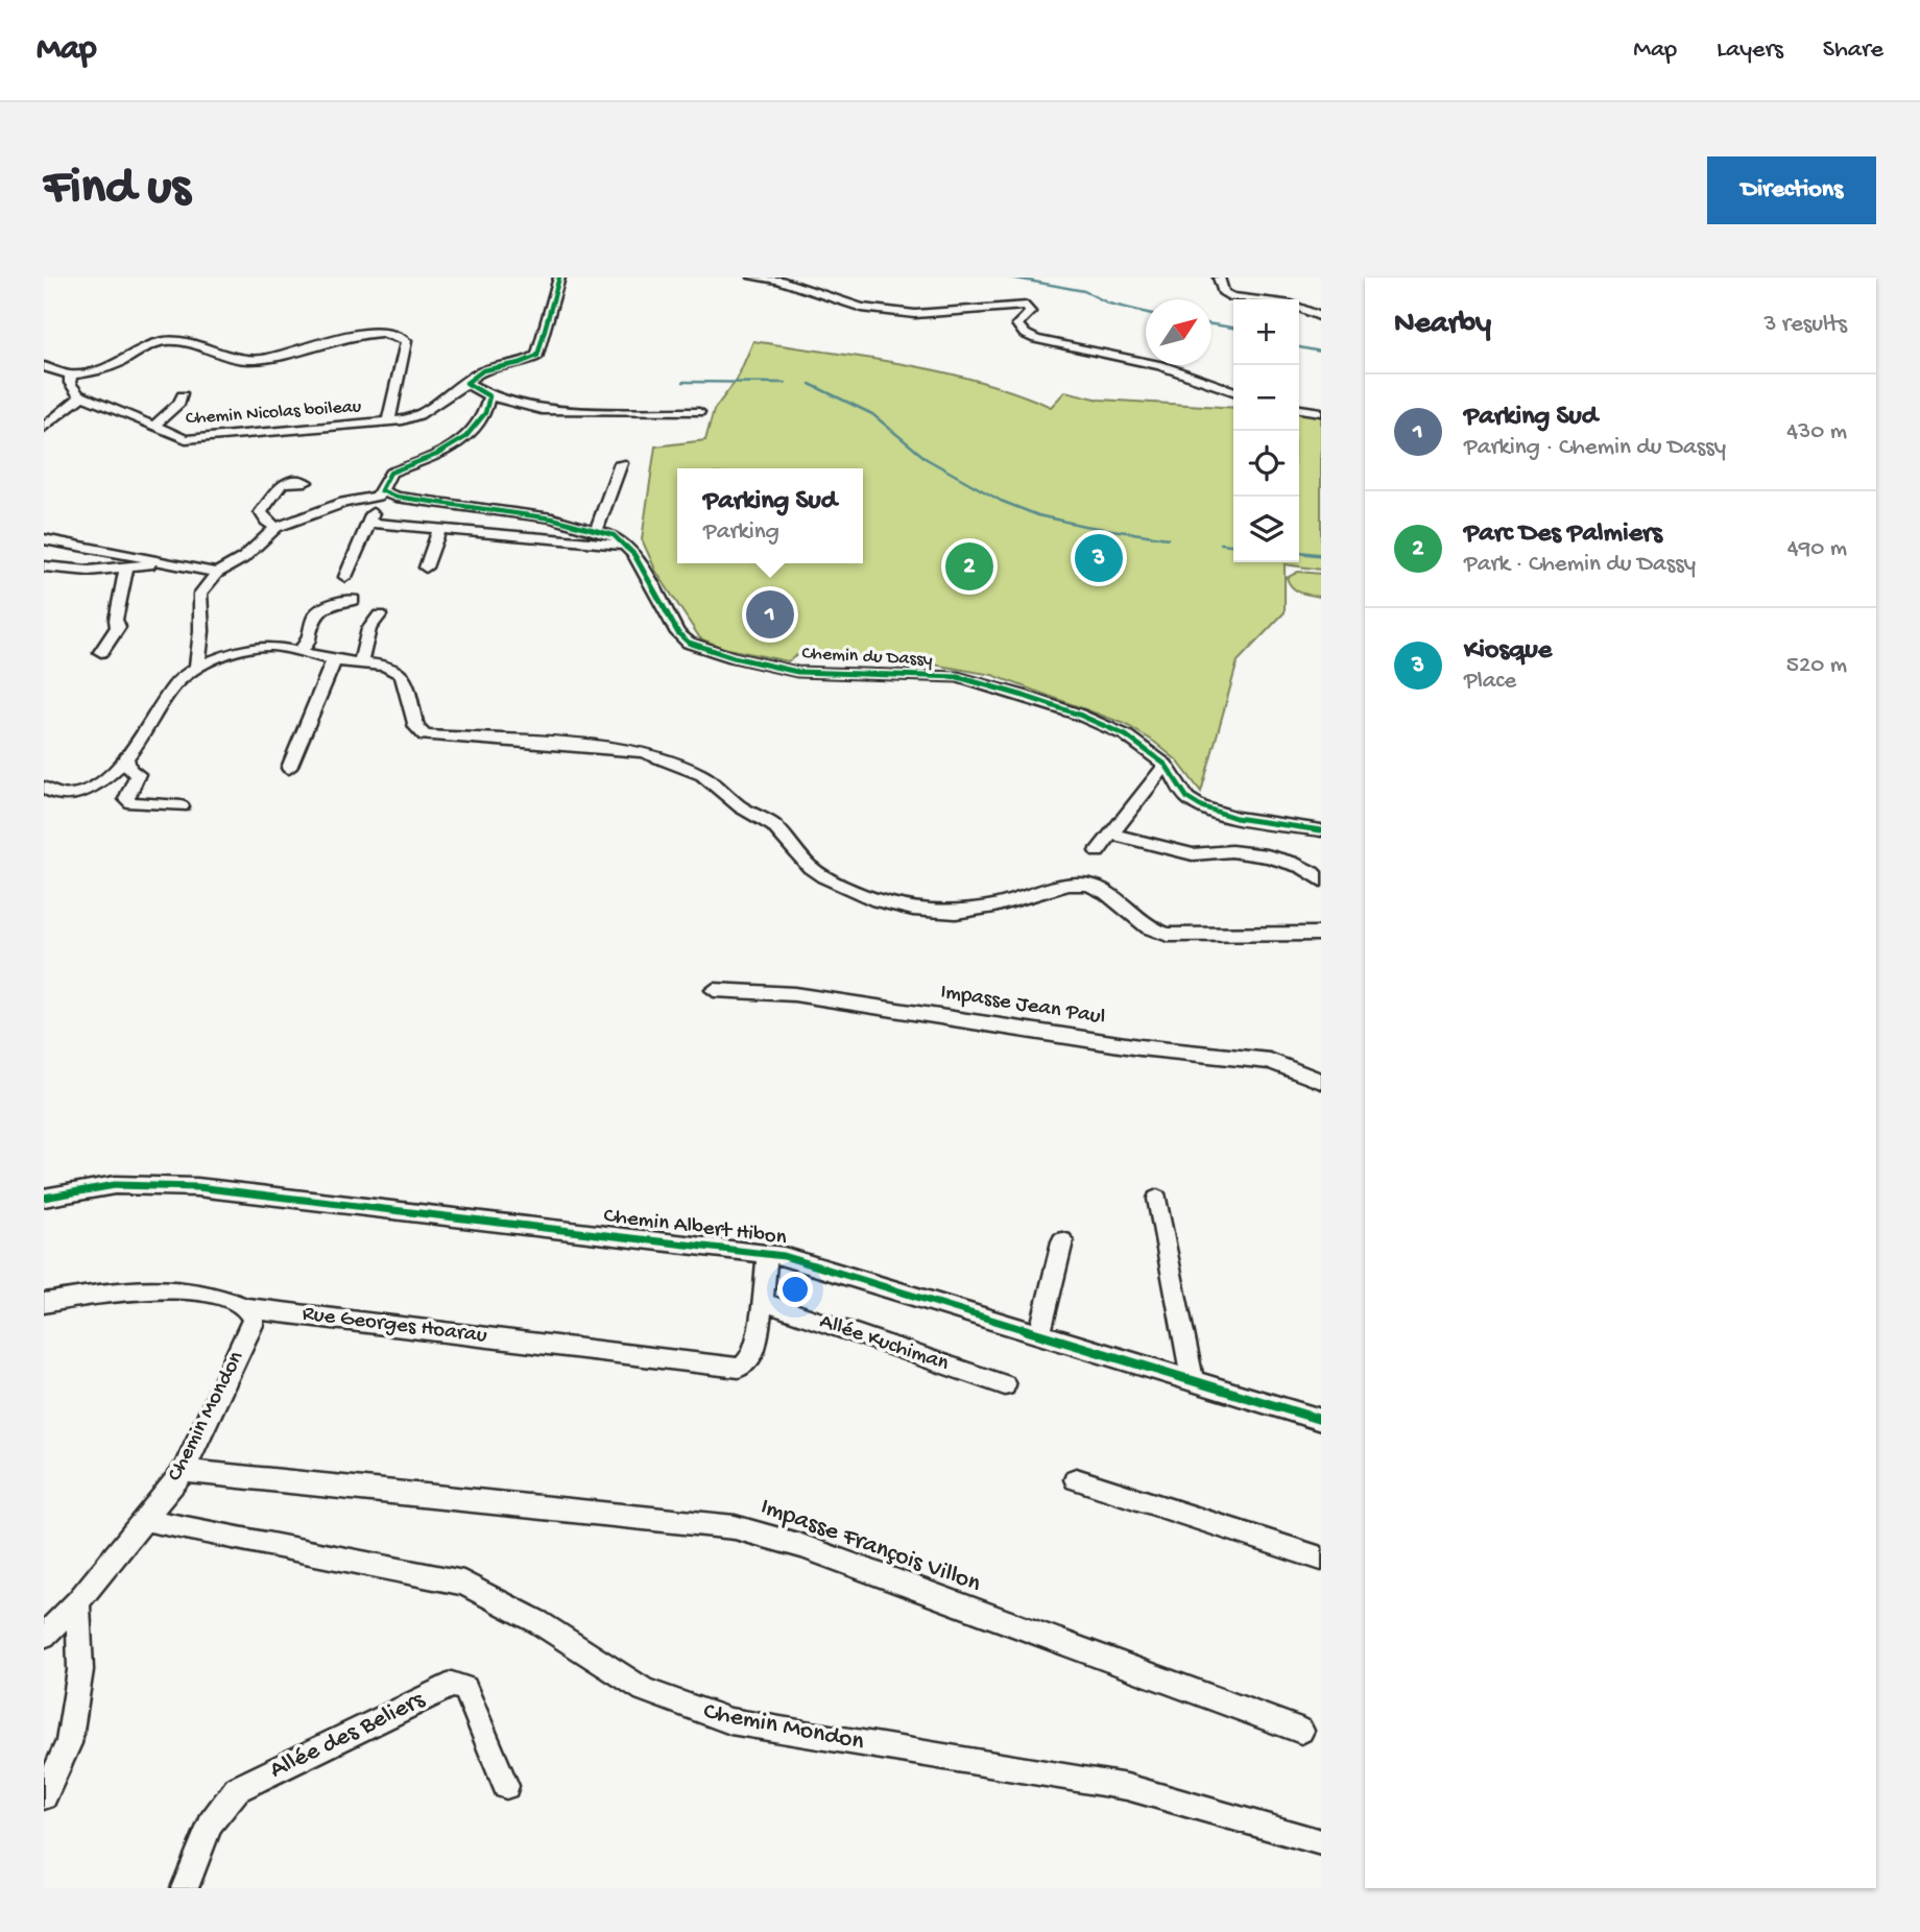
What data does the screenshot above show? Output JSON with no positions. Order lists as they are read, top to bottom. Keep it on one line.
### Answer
{"streets":{"street":["Chemin Nicolas boileau","Chemin du Dassy","Impasse Jean Paul","Chemin Albert Hibon","Rue Georges Hoarau","Allée Kuchiman","Chemin Mondon","Impasse François Villon","Allée des Beliers"]},"crossings":[["Rue Georges Hoarau","Allée Kuchiman"],["Rue Georges Hoarau","Chemin Mondon"],["Chemin Mondon","Impasse François Villon"]],"north":"top right","page":{"header":"Map","nav":["Map","Layers","Share"],"buttons":"Directions","title":"Find us","heading":["Nearby","3 results"],"map_buttons":["+","−"],"list":[{"mark":"1","name":"Parking Sud","note":"Parking · Chemin du Dassy","value":"430 m"},{"mark":"2","name":"Parc Des Palmiers","note":"Park · Chemin du Dassy","value":"490 m"},{"mark":"3","name":"Kiosque","note":"Place","value":"520 m"}],"popup":["Parking Sud","Parking"],"pins":["3","2","1"]}}
